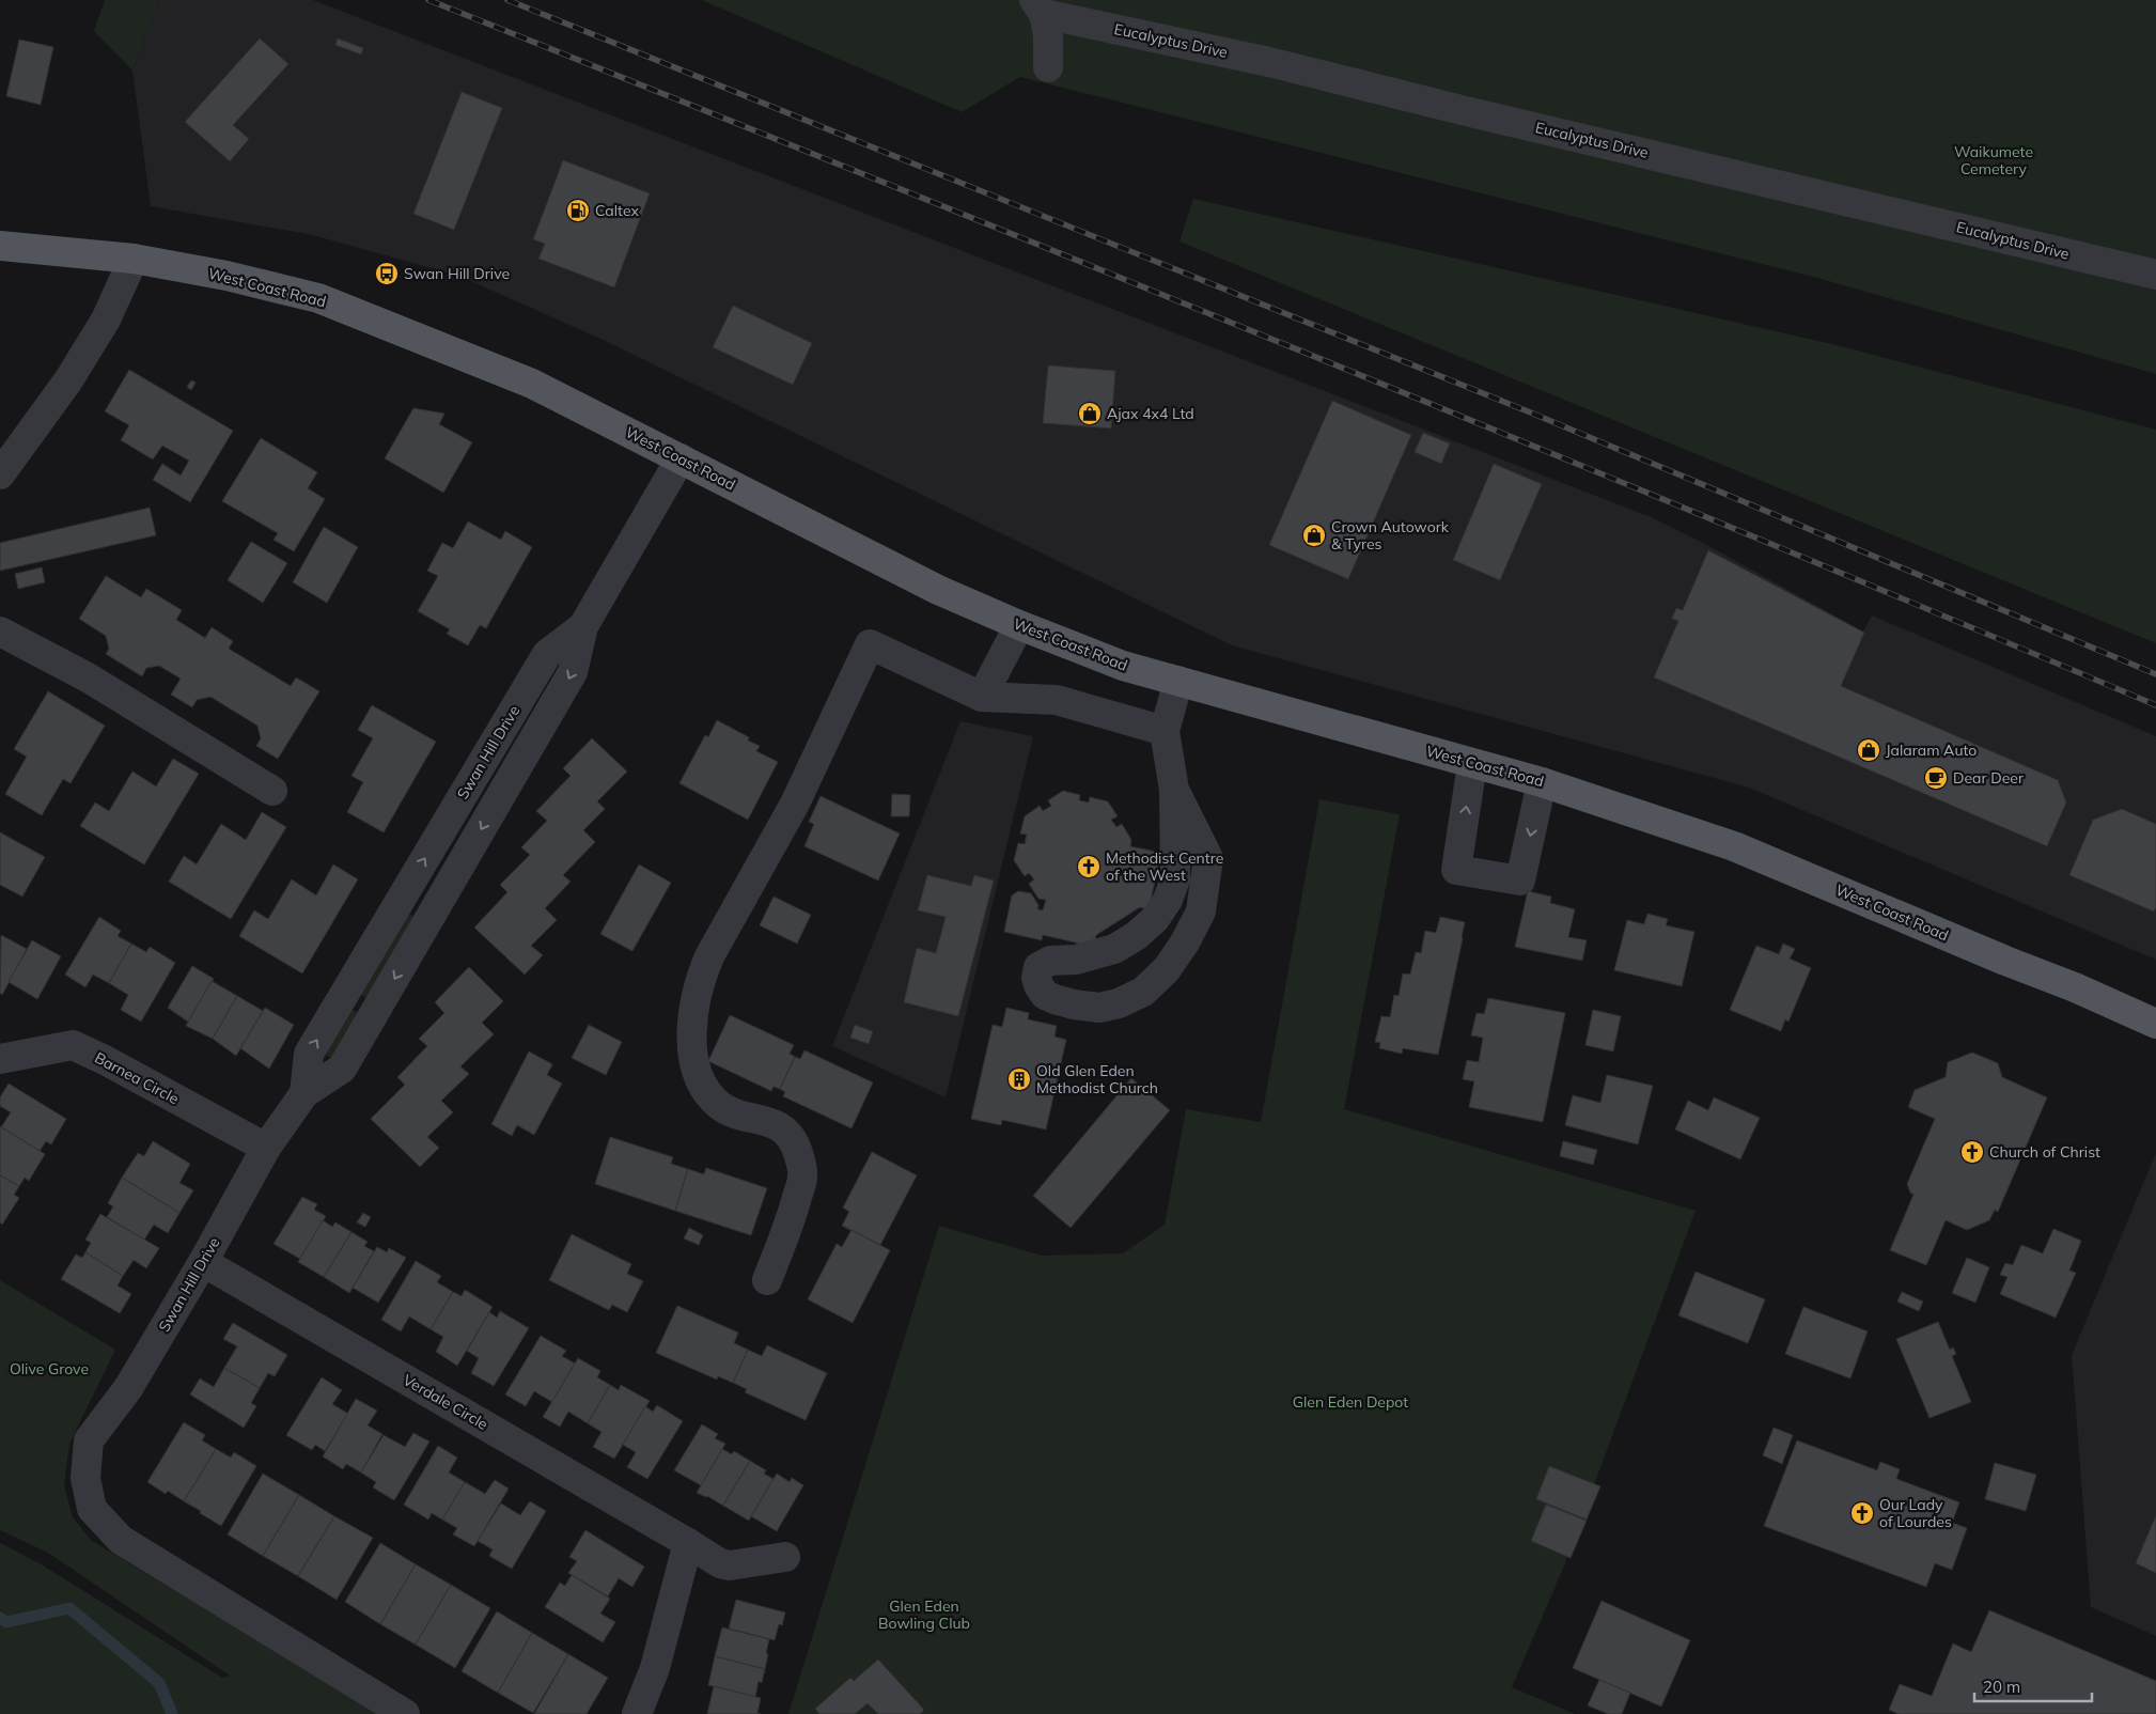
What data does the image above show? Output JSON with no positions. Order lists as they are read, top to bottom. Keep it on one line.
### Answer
{"streets":{"main road":["West Coast Road"],"street":["Eucalyptus Drive","Swan Hill Drive","Barnea Circle","Verdale Circle"]},"crossings":[["West Coast Road","Swan Hill Drive"],["Swan Hill Drive","Barnea Circle"],["Swan Hill Drive","Verdale Circle"]],"parks":["Waikumete Cemetery","Olive Grove","Glen Eden Depot","Glen Eden Bowling Club"],"places":{"fuel station":["Caltex"],"bus stop":["Swan Hill Drive"],"shop":["Ajax 4x4 Ltd","Crown Autowork & Tyres","Jalaram Auto"],"cafe":["Dear Deer"],"church":["Methodist Centre of the West","Church of Christ","Our Lady of Lourdes"],"building":["Old Glen Eden Methodist Church"]},"scale_bar":"20 m"}
